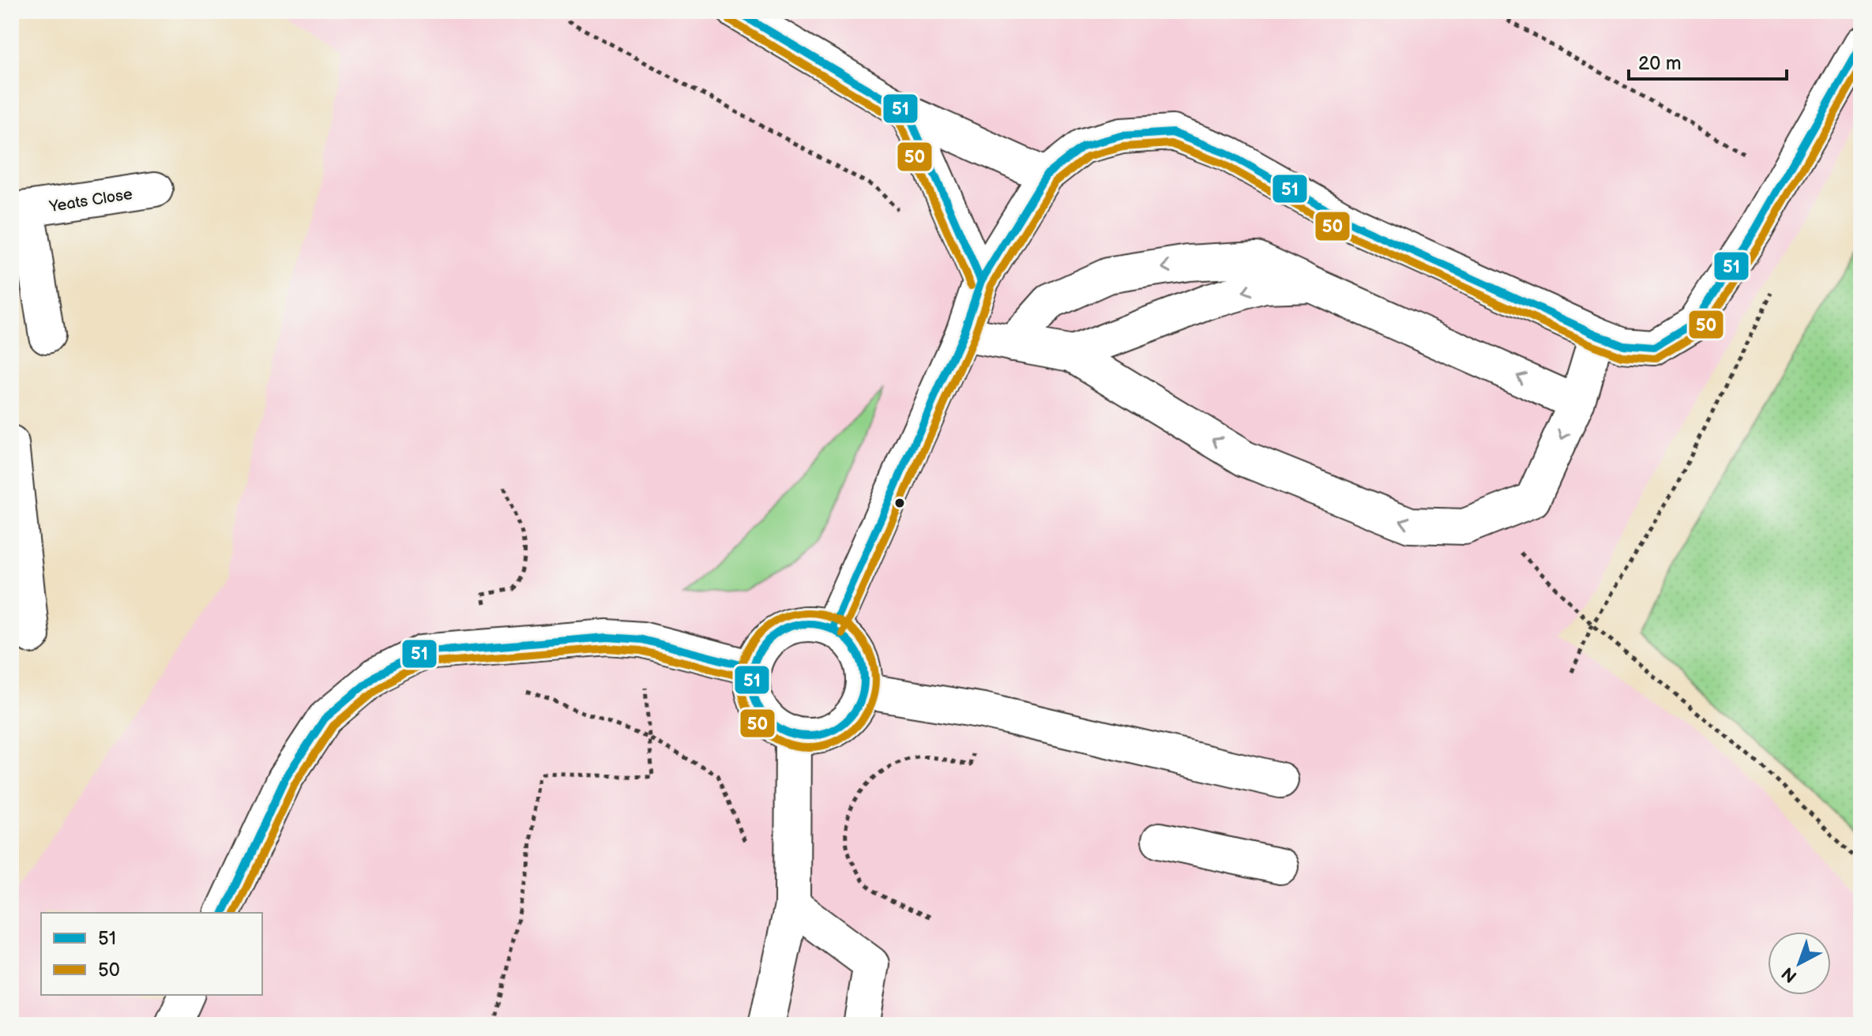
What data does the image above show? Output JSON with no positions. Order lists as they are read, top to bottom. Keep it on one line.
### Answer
{"streets":{"street":["Yeats Close"]},"lines":["transit line 51","transit line 50"],"legend":["51","50"],"scale_bar":"20 m","north":"bottom left"}
